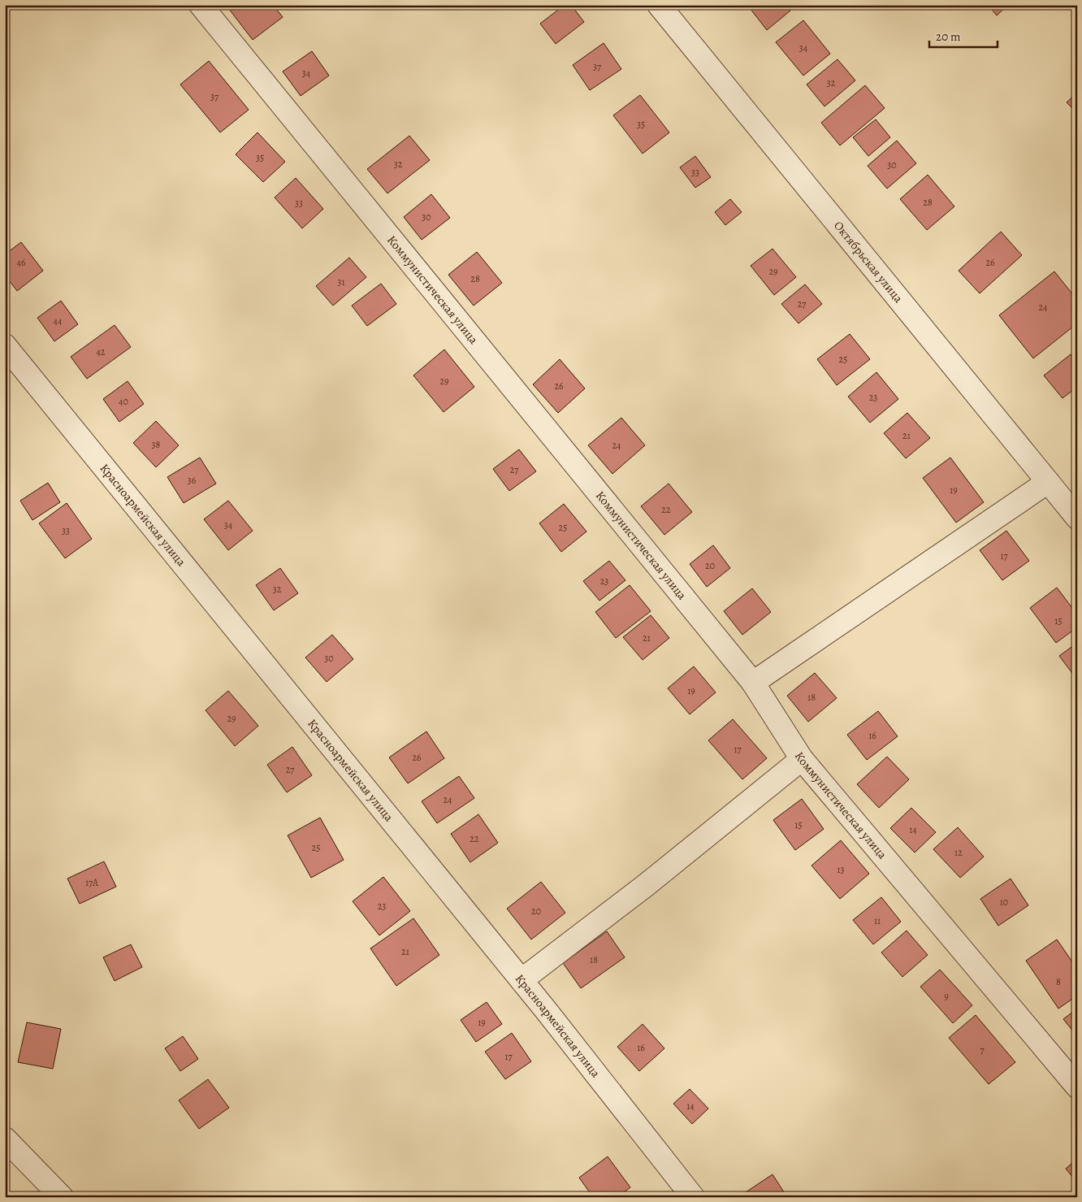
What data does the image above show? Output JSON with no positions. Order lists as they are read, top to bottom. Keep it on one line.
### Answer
{"streets":{"street":["Октябрьская улица","Коммунистическая улица","Красноармейская улица"]},"house_numbers":["34","37","34","32","37","35","35","32","30","33","28","33","30","46","26","29","28","31","27","24","44","42","25","29","26","23","40","21","38","24","27","36","19","22","34","25","33","17","20","23","32","15","21","30","19","18","29","16","17","26","27","24","15","14","22","25","12","13","17А","10","23","20","11","21","18","8","9","19","16","7","17","14"],"scale_bar":"20 m"}
